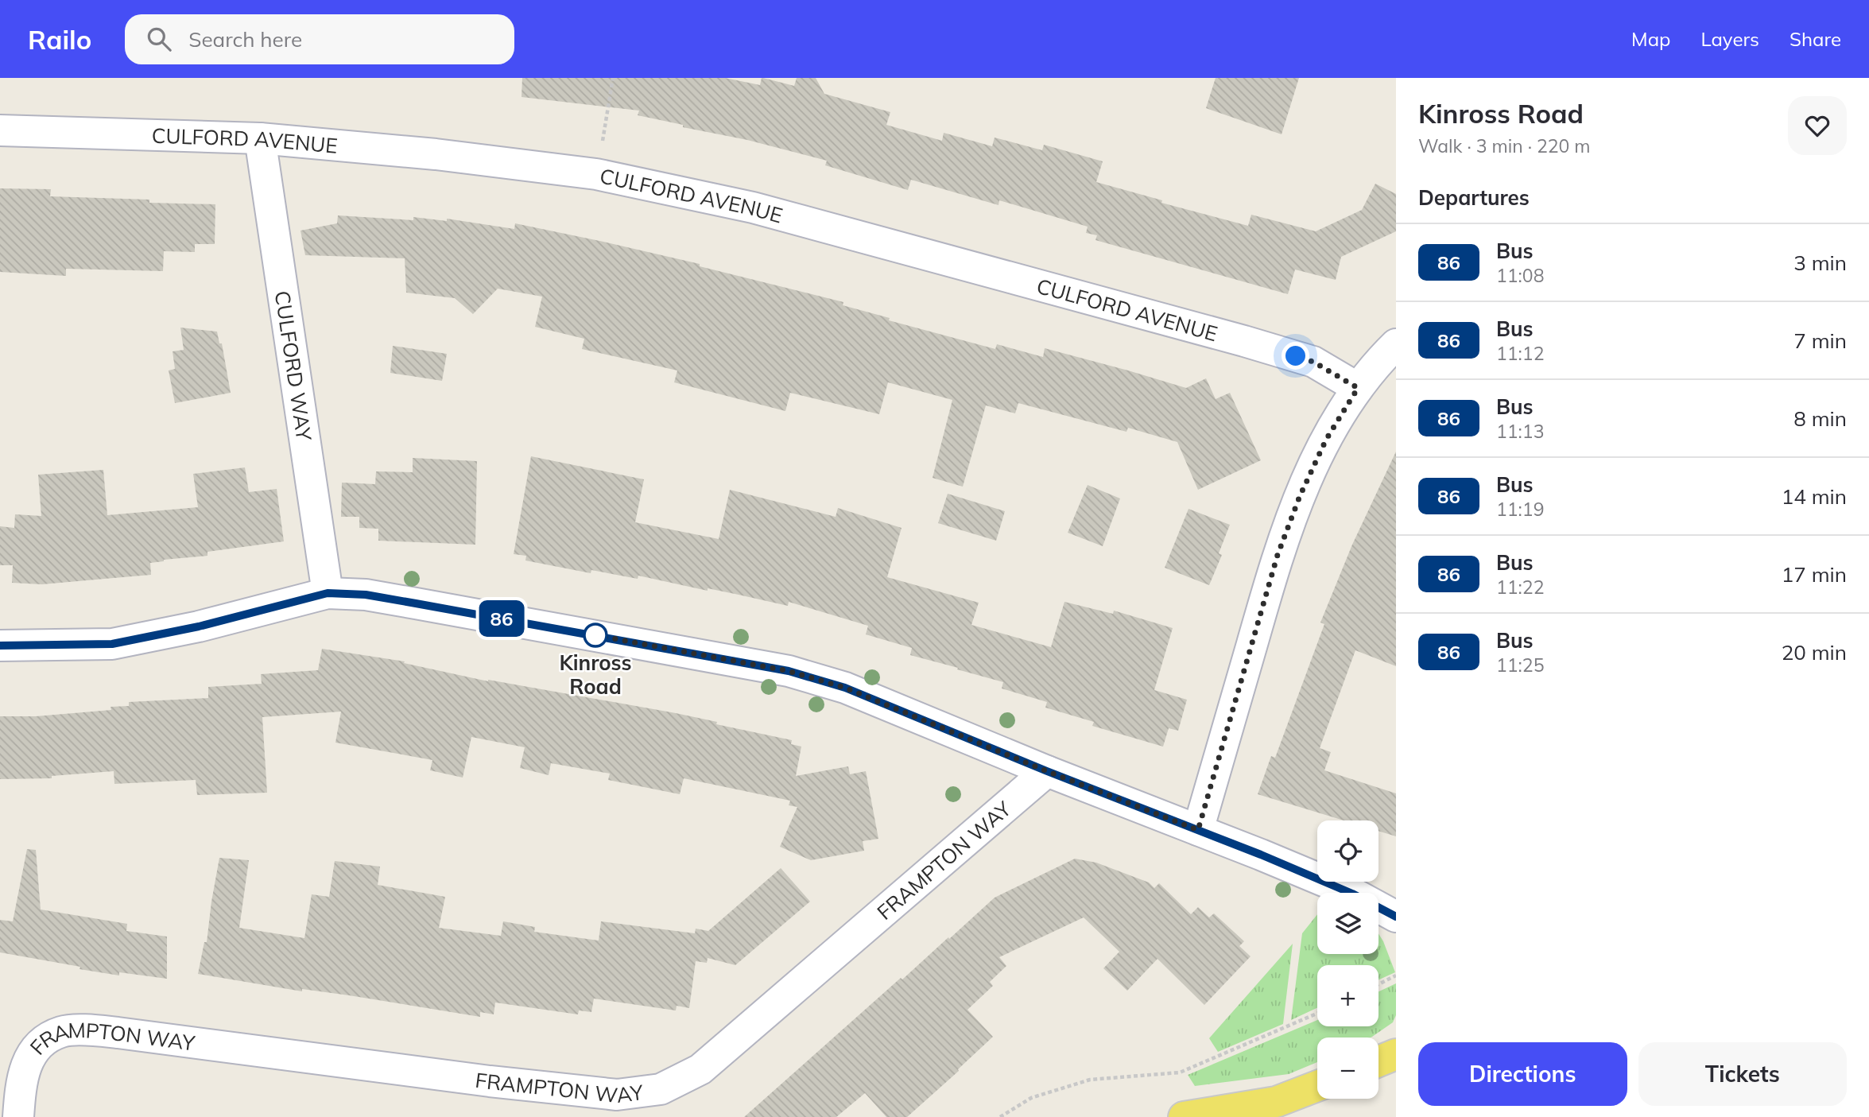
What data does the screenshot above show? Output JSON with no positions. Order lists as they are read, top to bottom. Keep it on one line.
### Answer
{"streets":{"street":["CULFORD AVENUE","CULFORD WAY","FRAMPTON WAY"]},"crossings":[["CULFORD AVENUE","CULFORD WAY"]],"places":["Kinross Road"],"lines":["bus line 86"],"page":{"header":"Railo","search":"Search here","nav":["Map","Layers","Share"],"on_map":"86","heading":[["Kinross Road","Walk · 3 min · 220 m"],"Departures"],"list":[{"mark":"86","name":"Bus","note":"11:08","value":"3 min"},{"mark":"86","name":"Bus","note":"11:12","value":"7 min"},{"mark":"86","name":"Bus","note":"11:13","value":"8 min"},{"mark":"86","name":"Bus","note":"11:19","value":"14 min"},{"mark":"86","name":"Bus","note":"11:22","value":"17 min"},{"mark":"86","name":"Bus","note":"11:25","value":"20 min"}],"map_buttons":["+","−"],"buttons":["Directions","Tickets"]}}
